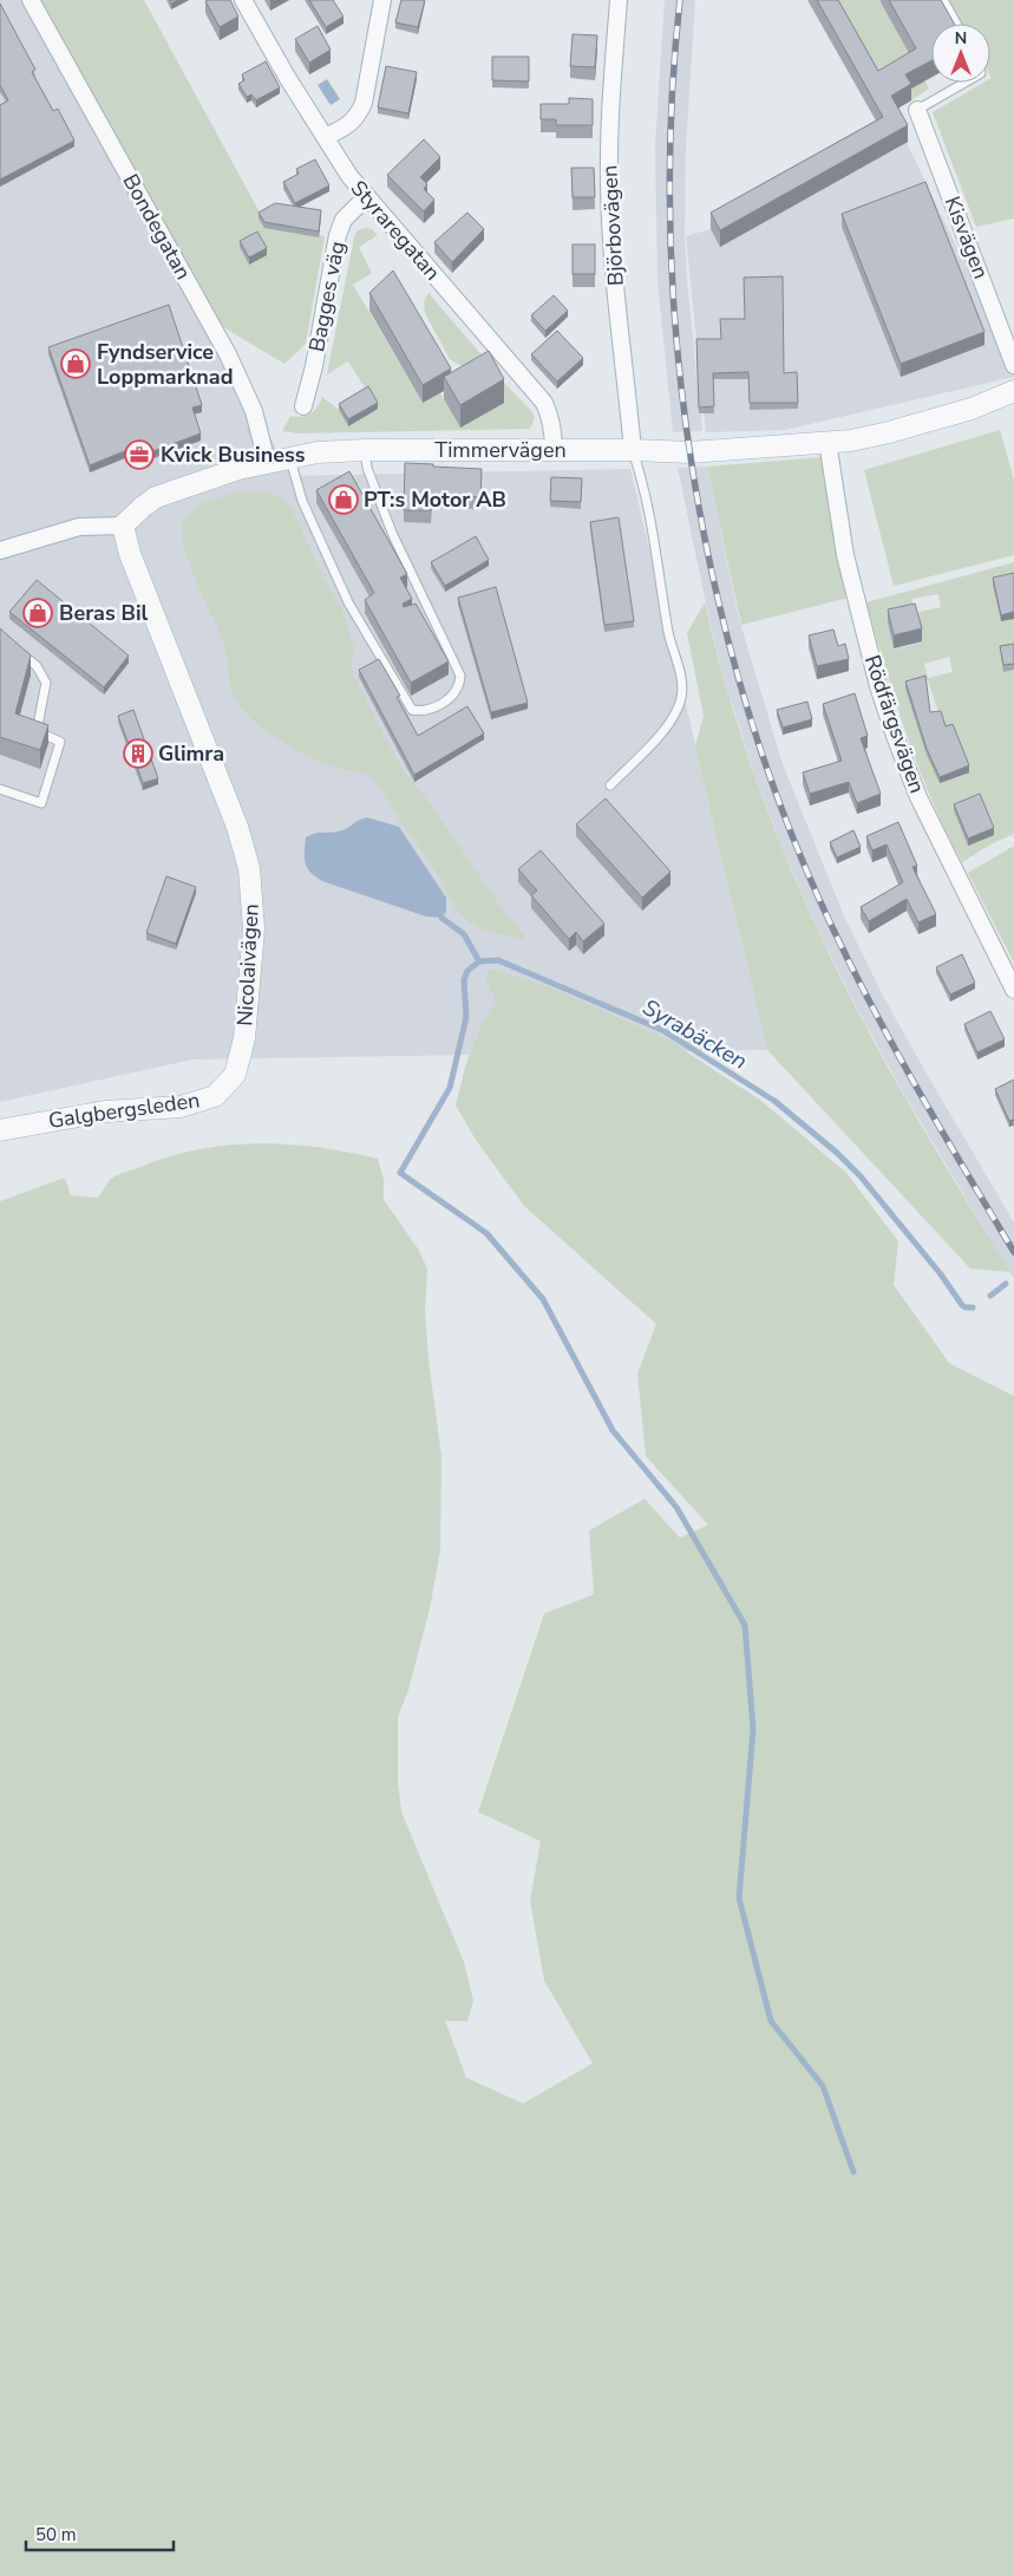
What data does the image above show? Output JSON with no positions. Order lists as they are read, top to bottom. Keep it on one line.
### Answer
{"streets":{"street":["Björbovägen","Bondegatan","Styraregatan","Kisvägen","Bagges väg","Timmervägen","Rödfärgsvägen","Nicolaivägen","Galgbergsleden"]},"crossings":[["Björbovägen","Timmervägen"],["Bondegatan","Timmervägen"],["Styraregatan","Bagges väg"],["Styraregatan","Timmervägen"],["Timmervägen","Rödfärgsvägen"],["Timmervägen","Nicolaivägen"],["Nicolaivägen","Galgbergsleden"]],"water":["Syrabäcken"],"places":{"shop":["Fyndservice Loppmarknad","PT:s Motor AB","Beras Bil"],"office":["Kvick Business"],"building":["Glimra"]},"scale_bar":"50 m","north":"top"}
